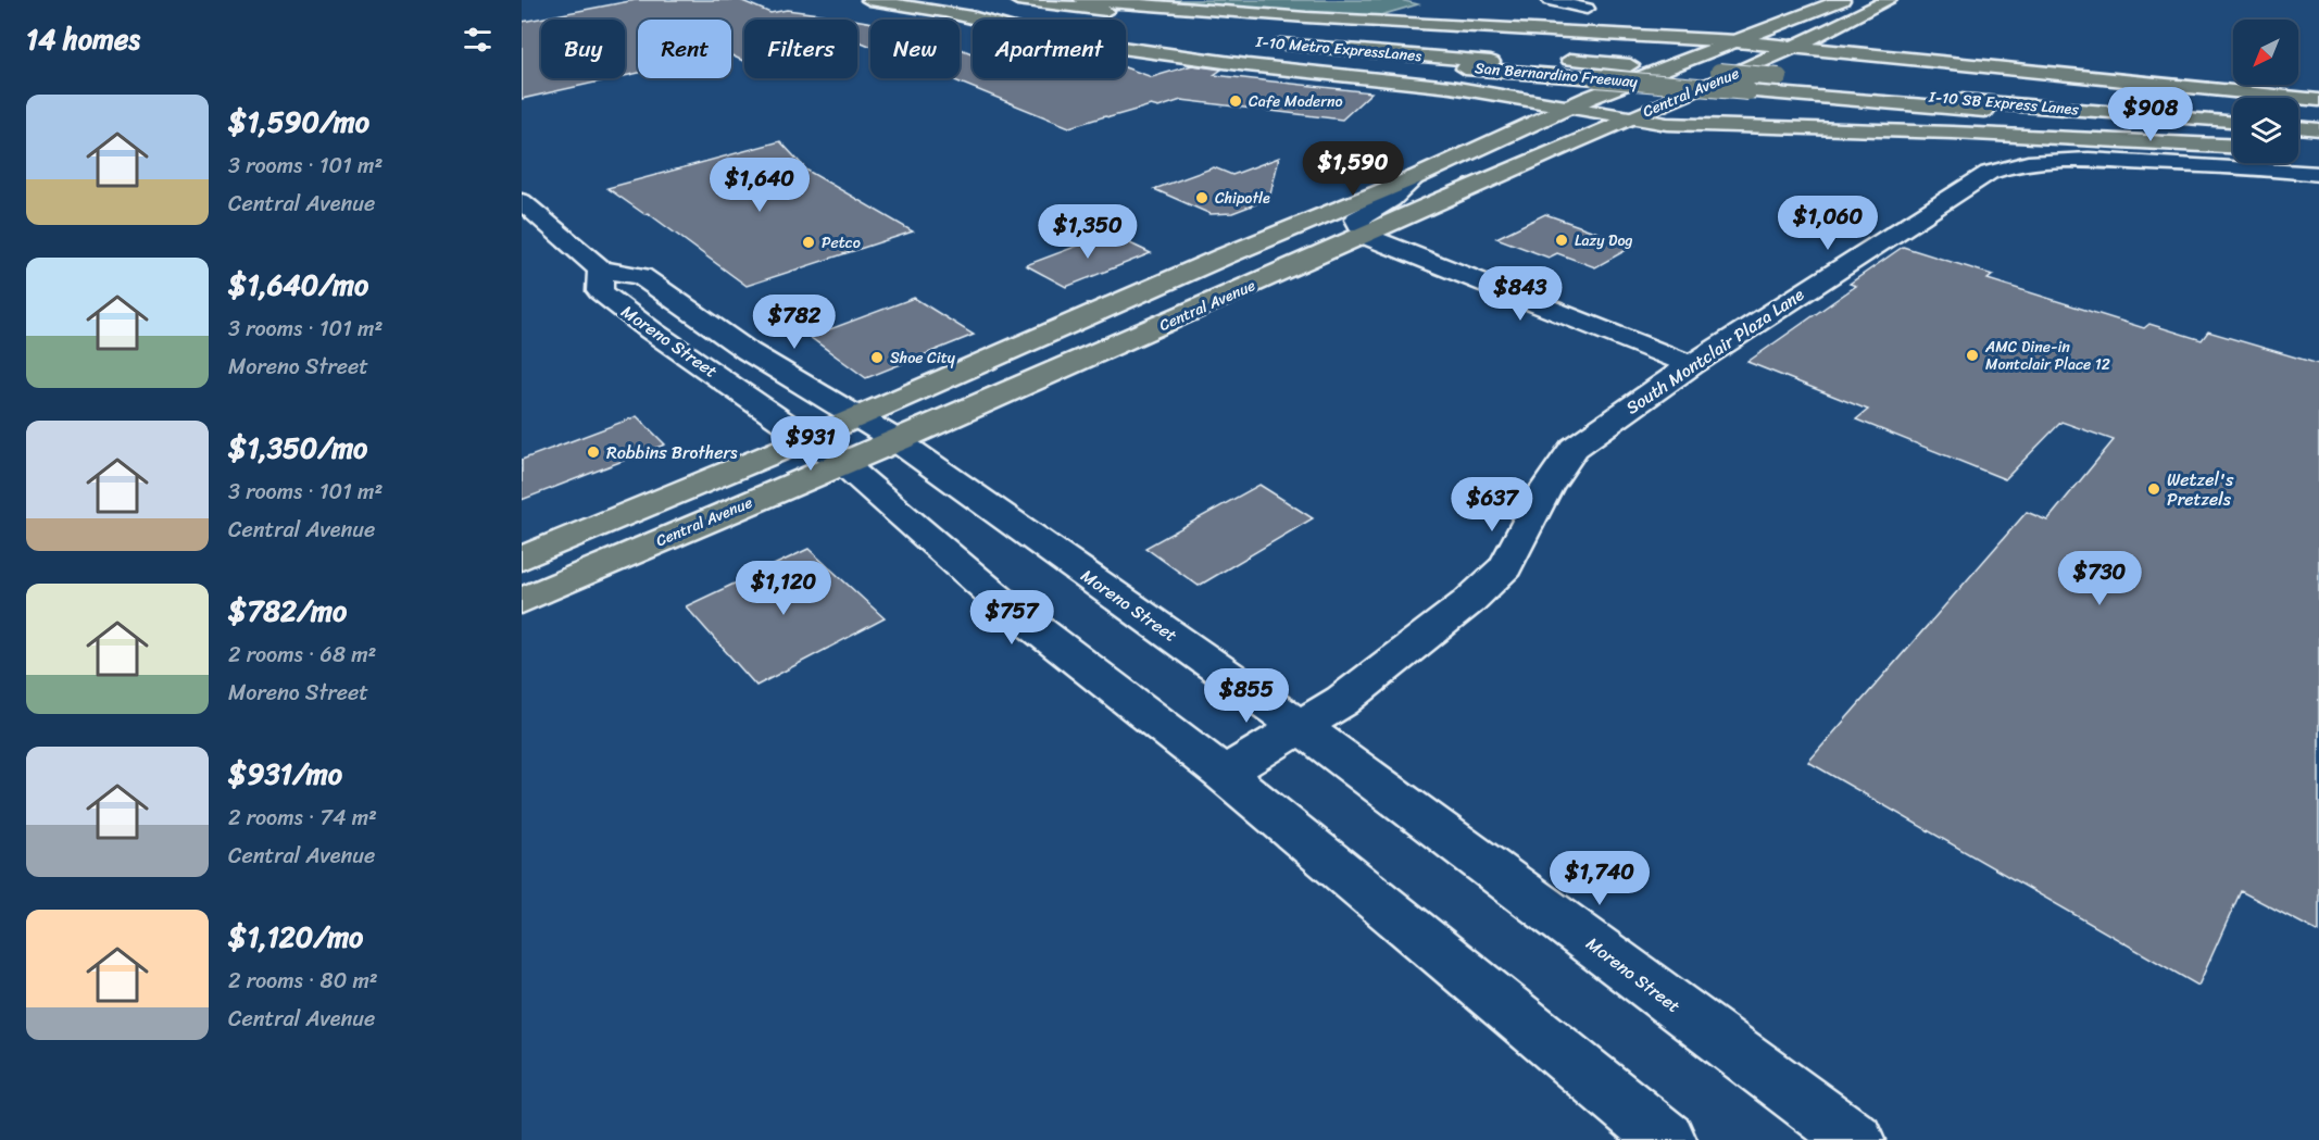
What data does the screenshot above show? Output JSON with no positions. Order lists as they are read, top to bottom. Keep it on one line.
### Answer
{"streets":{"main road":["I-10 Metro ExpressLanes","San Bernardino Freeway","Central Avenue","I-10 SB Express Lanes"],"street":["Moreno Street","South Montclair Plaza Lane"]},"crossings":[["I-10 Metro ExpressLanes","San Bernardino Freeway"],["I-10 Metro ExpressLanes","I-10 SB Express Lanes"],["San Bernardino Freeway","I-10 SB Express Lanes"],["Central Avenue","Moreno Street"],["Moreno Street","South Montclair Plaza Lane"]],"places":["Cafe Moderno","Chipotle","Lazy Dog","Petco","AMC Dine-in Montclair Place 12","Shoe City","Robbins Brothers","Wetzel's Pretzels"],"north":"bottom left","page":{"heading":"14 homes","chip":["Buy","Rent","Filters","New","Apartment"],"list":[{"name":"$1,590/mo","note":"3 rooms · 101 m² · Central Avenue"},{"name":"$1,640/mo","note":"3 rooms · 101 m² · Moreno Street"},{"name":"$1,350/mo","note":"3 rooms · 101 m² · Central Avenue"},{"name":"$782/mo","note":"2 rooms · 68 m² · Moreno Street"},{"name":"$931/mo","note":"2 rooms · 74 m² · Central Avenue"},{"name":"$1,120/mo","note":"2 rooms · 80 m² · Central Avenue"}],"price":["$908","$1,590","$1,640","$1,060","$1,350","$843","$782","$931","$637","$730","$1,120","$757","$855","$1,740"]}}
